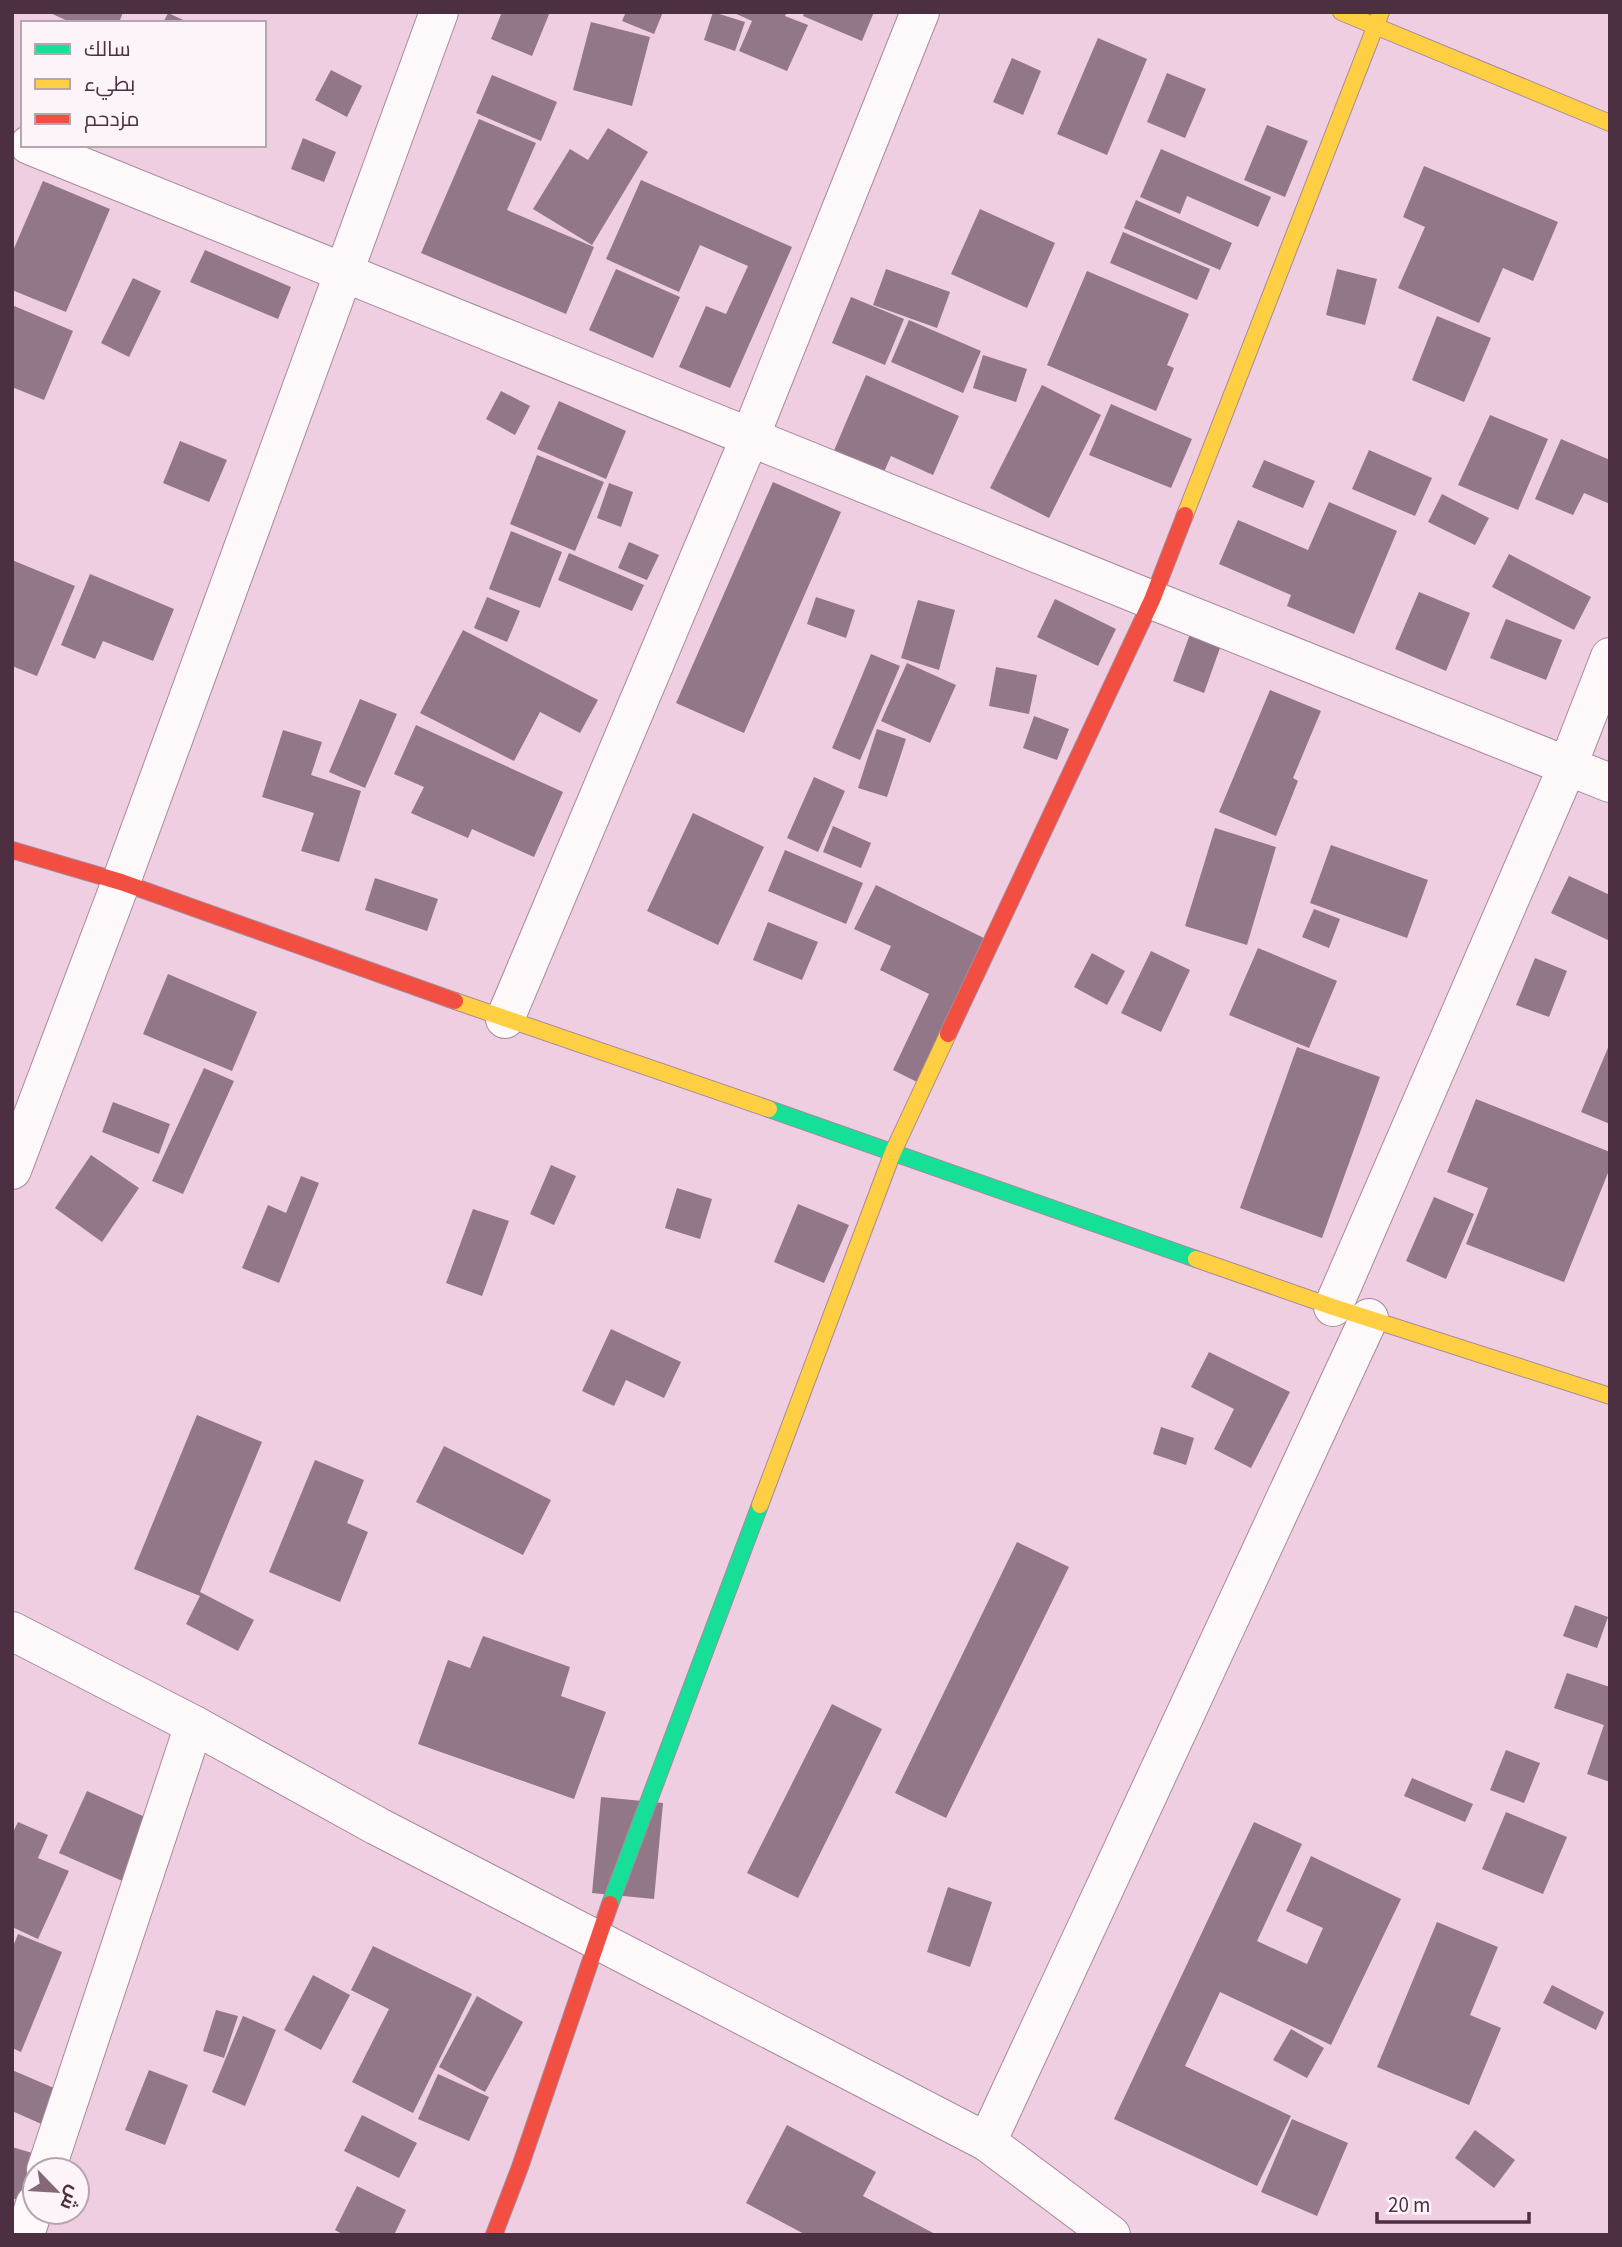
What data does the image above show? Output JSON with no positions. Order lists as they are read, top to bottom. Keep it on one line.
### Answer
{"legend":["سالك","بطيء","مزدحم"],"scale_bar":"20 m","north":"bottom right"}
